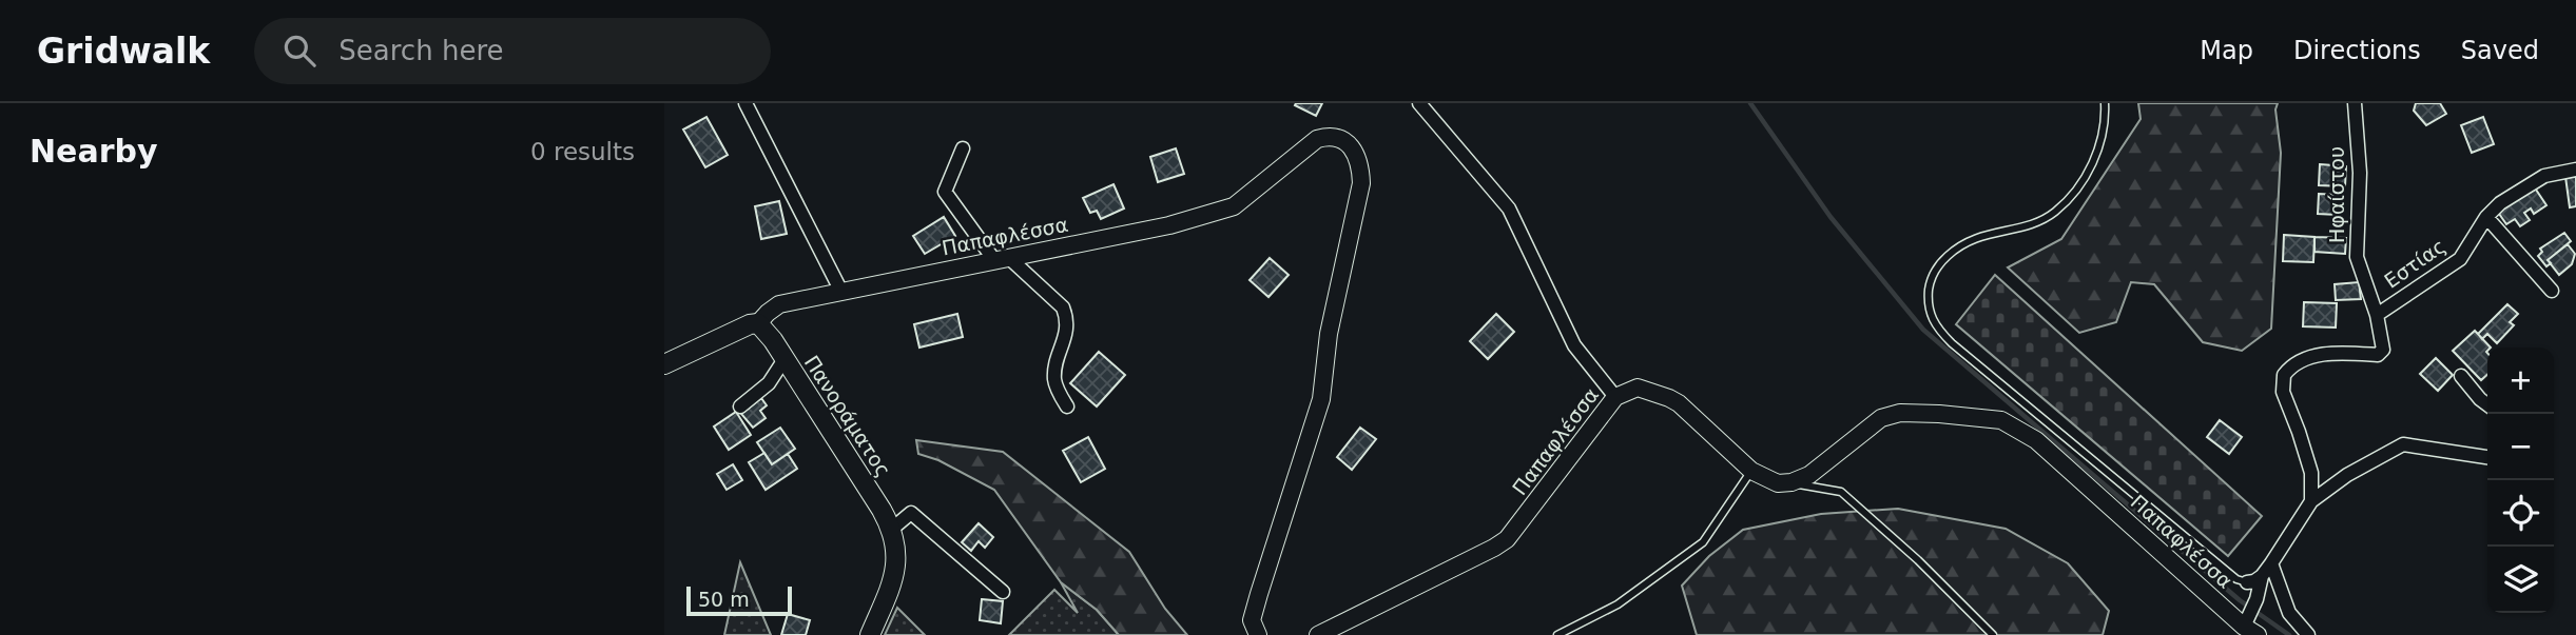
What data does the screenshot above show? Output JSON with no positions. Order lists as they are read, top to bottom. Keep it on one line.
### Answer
{"streets":{"main road":["Πανοράματος"],"street":["Ηφαίστου","Παπαφλέσσα","Εστίας"]},"crossings":[["Ηφαίστου","Εστίας"],["Παπαφλέσσα","Πανοράματος"]],"scale_bar":"50 m","page":{"header":"Gridwalk","search":"Search here","nav":["Map","Directions","Saved"],"heading":["Nearby","0 results"],"map_buttons":["+","−"],"scale":"50 m"}}
